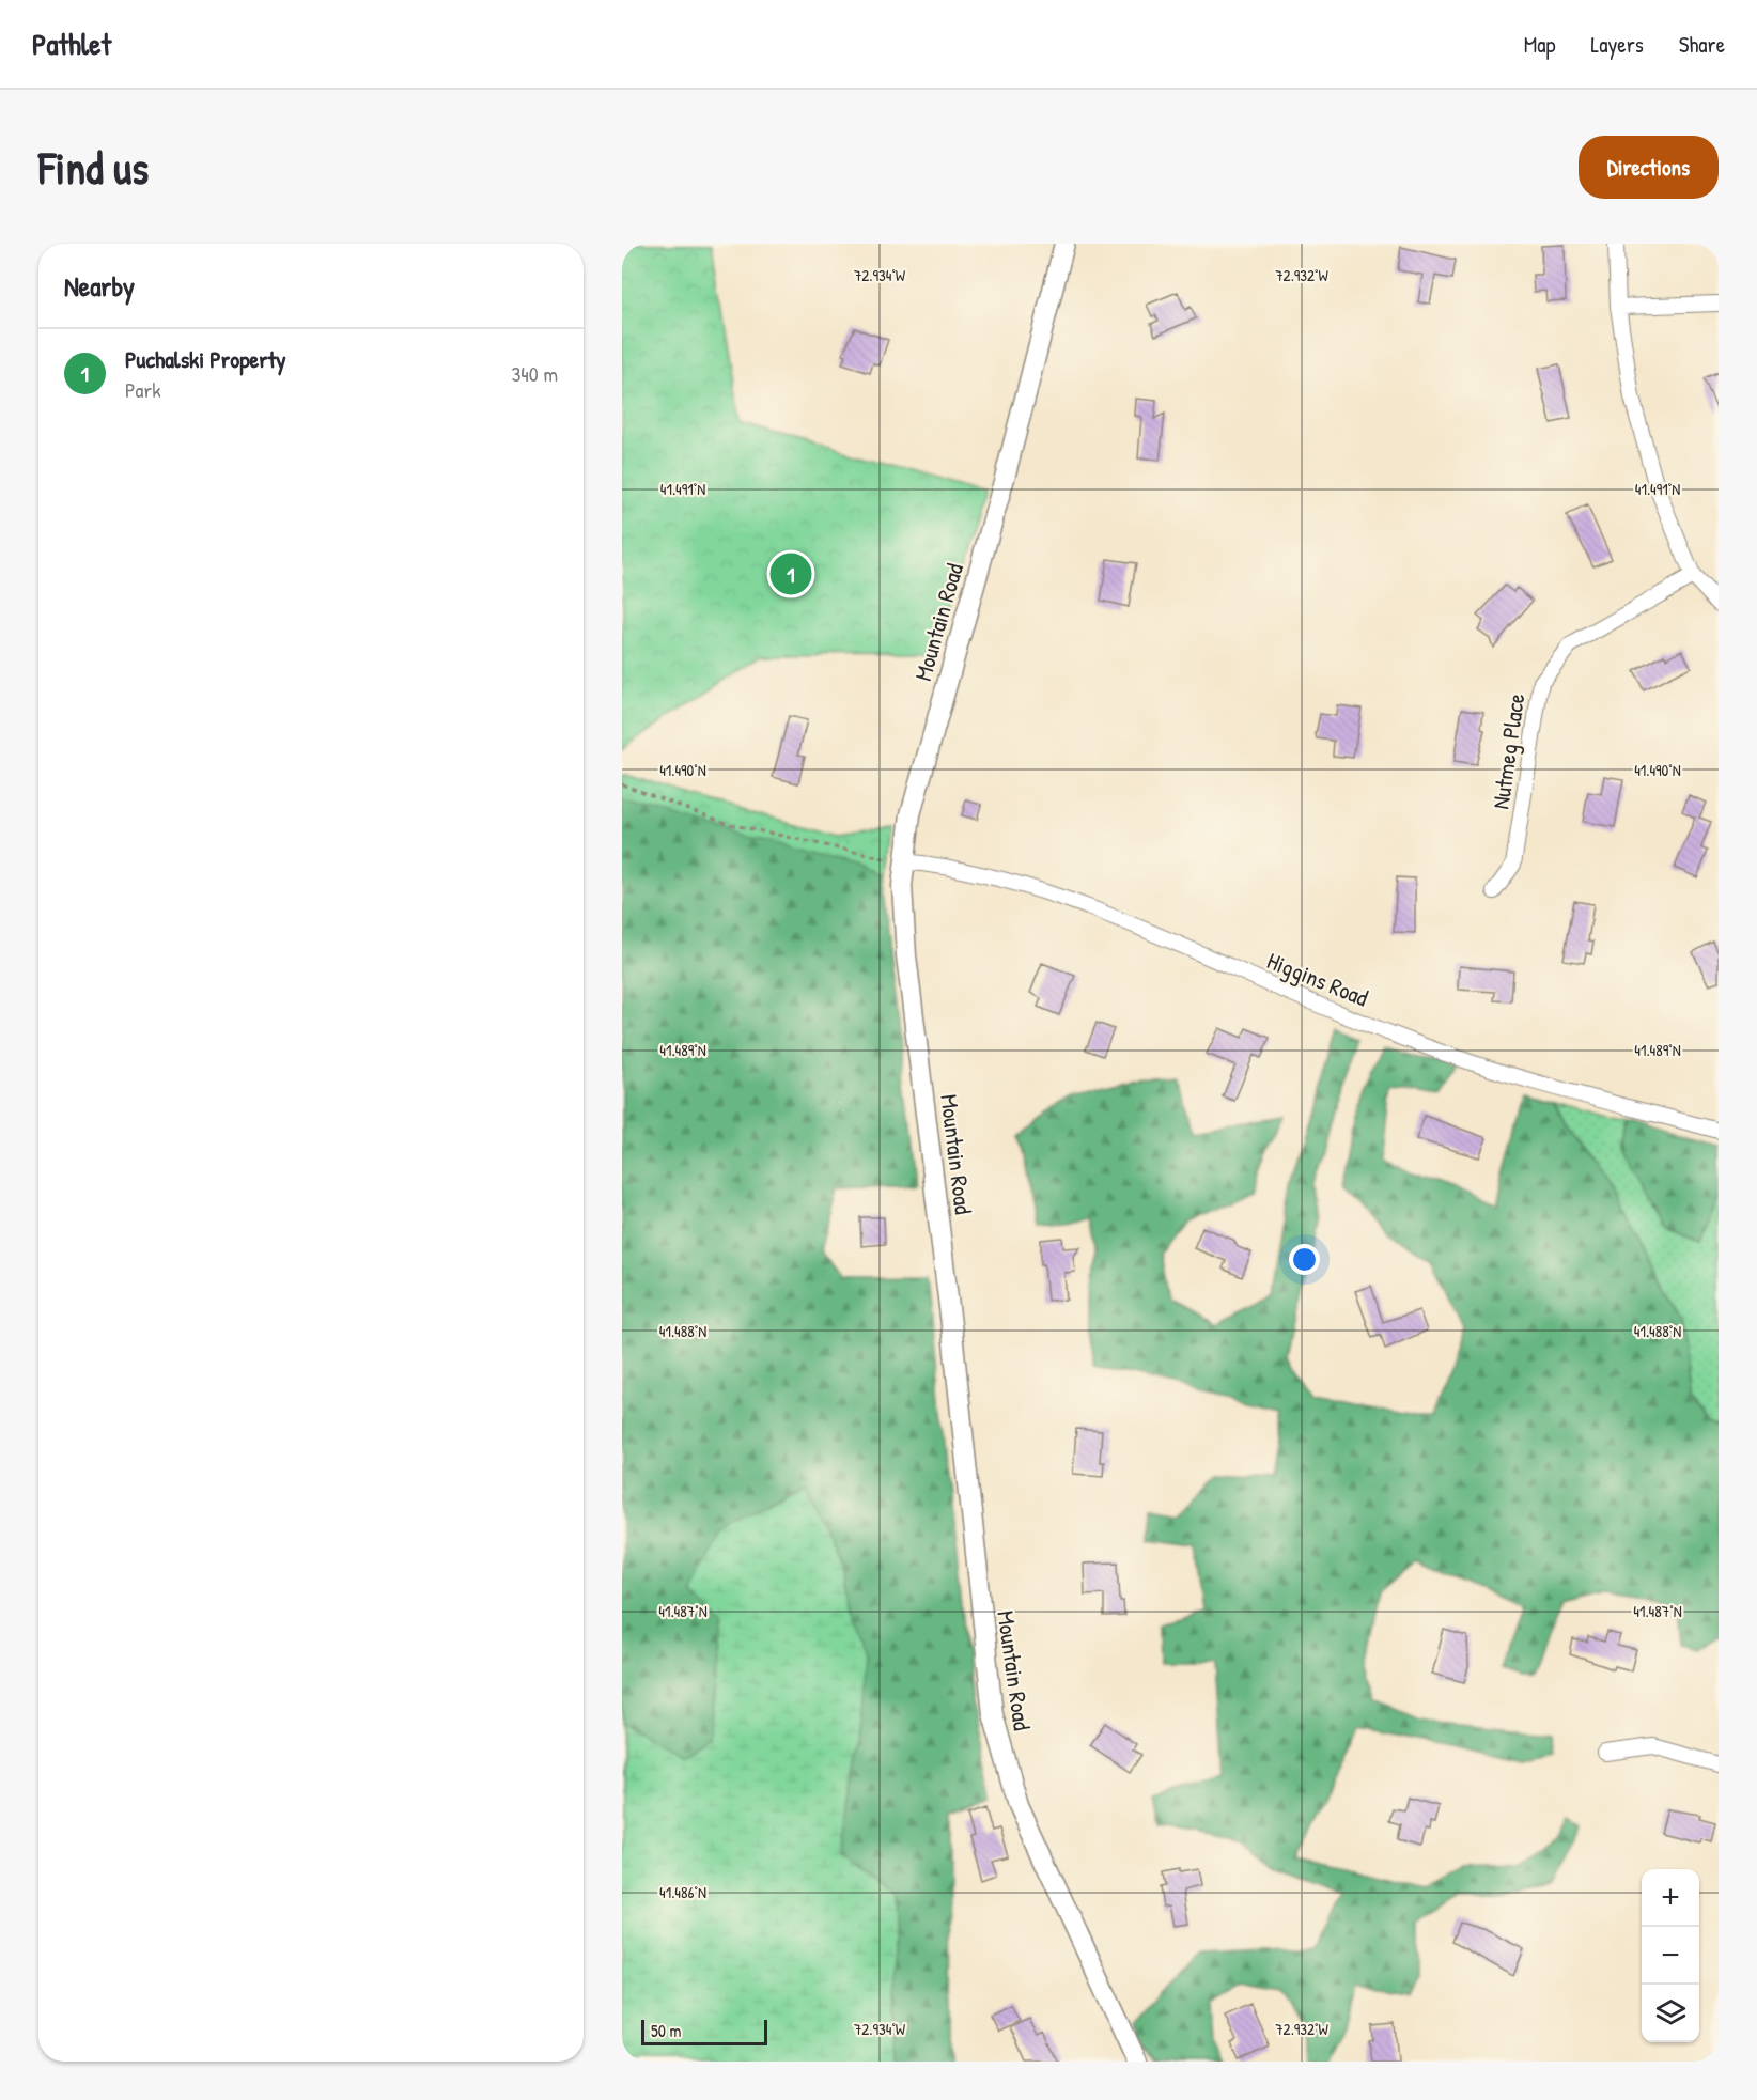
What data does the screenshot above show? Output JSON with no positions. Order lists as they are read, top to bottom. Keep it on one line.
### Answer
{"streets":{"main road":["Mountain Road"],"street":["Nutmeg Place","Higgins Road"]},"crossings":[["Mountain Road","Higgins Road"]],"scale_bar":"50 m","page":{"header":"Pathlet","nav":["Map","Layers","Share"],"buttons":"Directions","title":"Find us","heading":"Nearby","list":[{"mark":"1","name":"Puchalski Property","note":"Park","value":"340 m"}],"pins":"1","map_buttons":["+","−"],"scale":"50 m"},"coordinates":["72.934°W","72.932°W","41.491°N","41.490°N","41.489°N","41.488°N","41.487°N","41.486°N"]}
